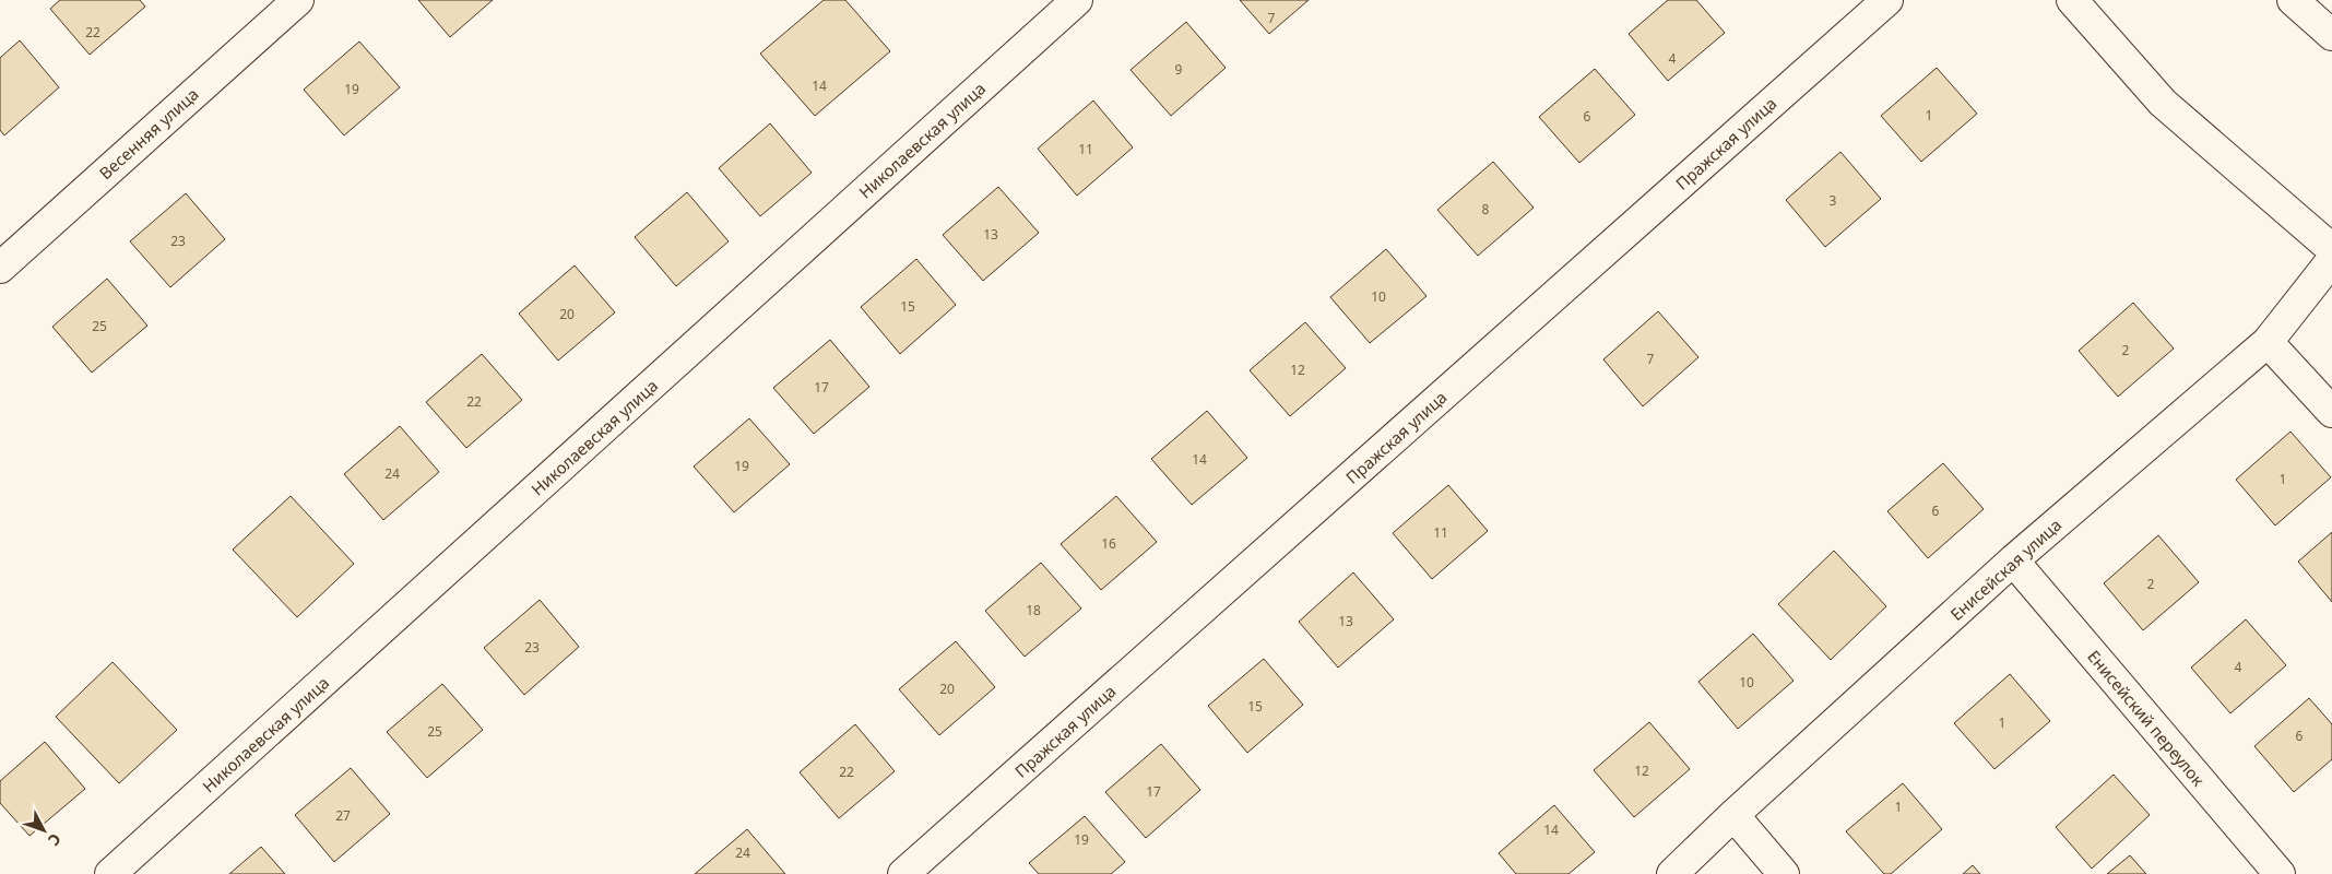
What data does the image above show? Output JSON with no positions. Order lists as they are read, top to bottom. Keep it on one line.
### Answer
{"streets":{"street":["Весенняя улица","Николаевская улица","Пражская улица","Енисейская улица","Енисейский переулок"]},"crossings":[["Енисейская улица","Енисейский переулок"]],"house_numbers":["7","22","4","9","14","19","1","6","11","3","8","13","23","10","15","20","25","2","7","12","17","22","14","19","24","1","6","11","16","2","18","13","23","4","10","20","15","1","25","6","12","22","17","1","27","14","19","24"],"north":"bottom right"}
